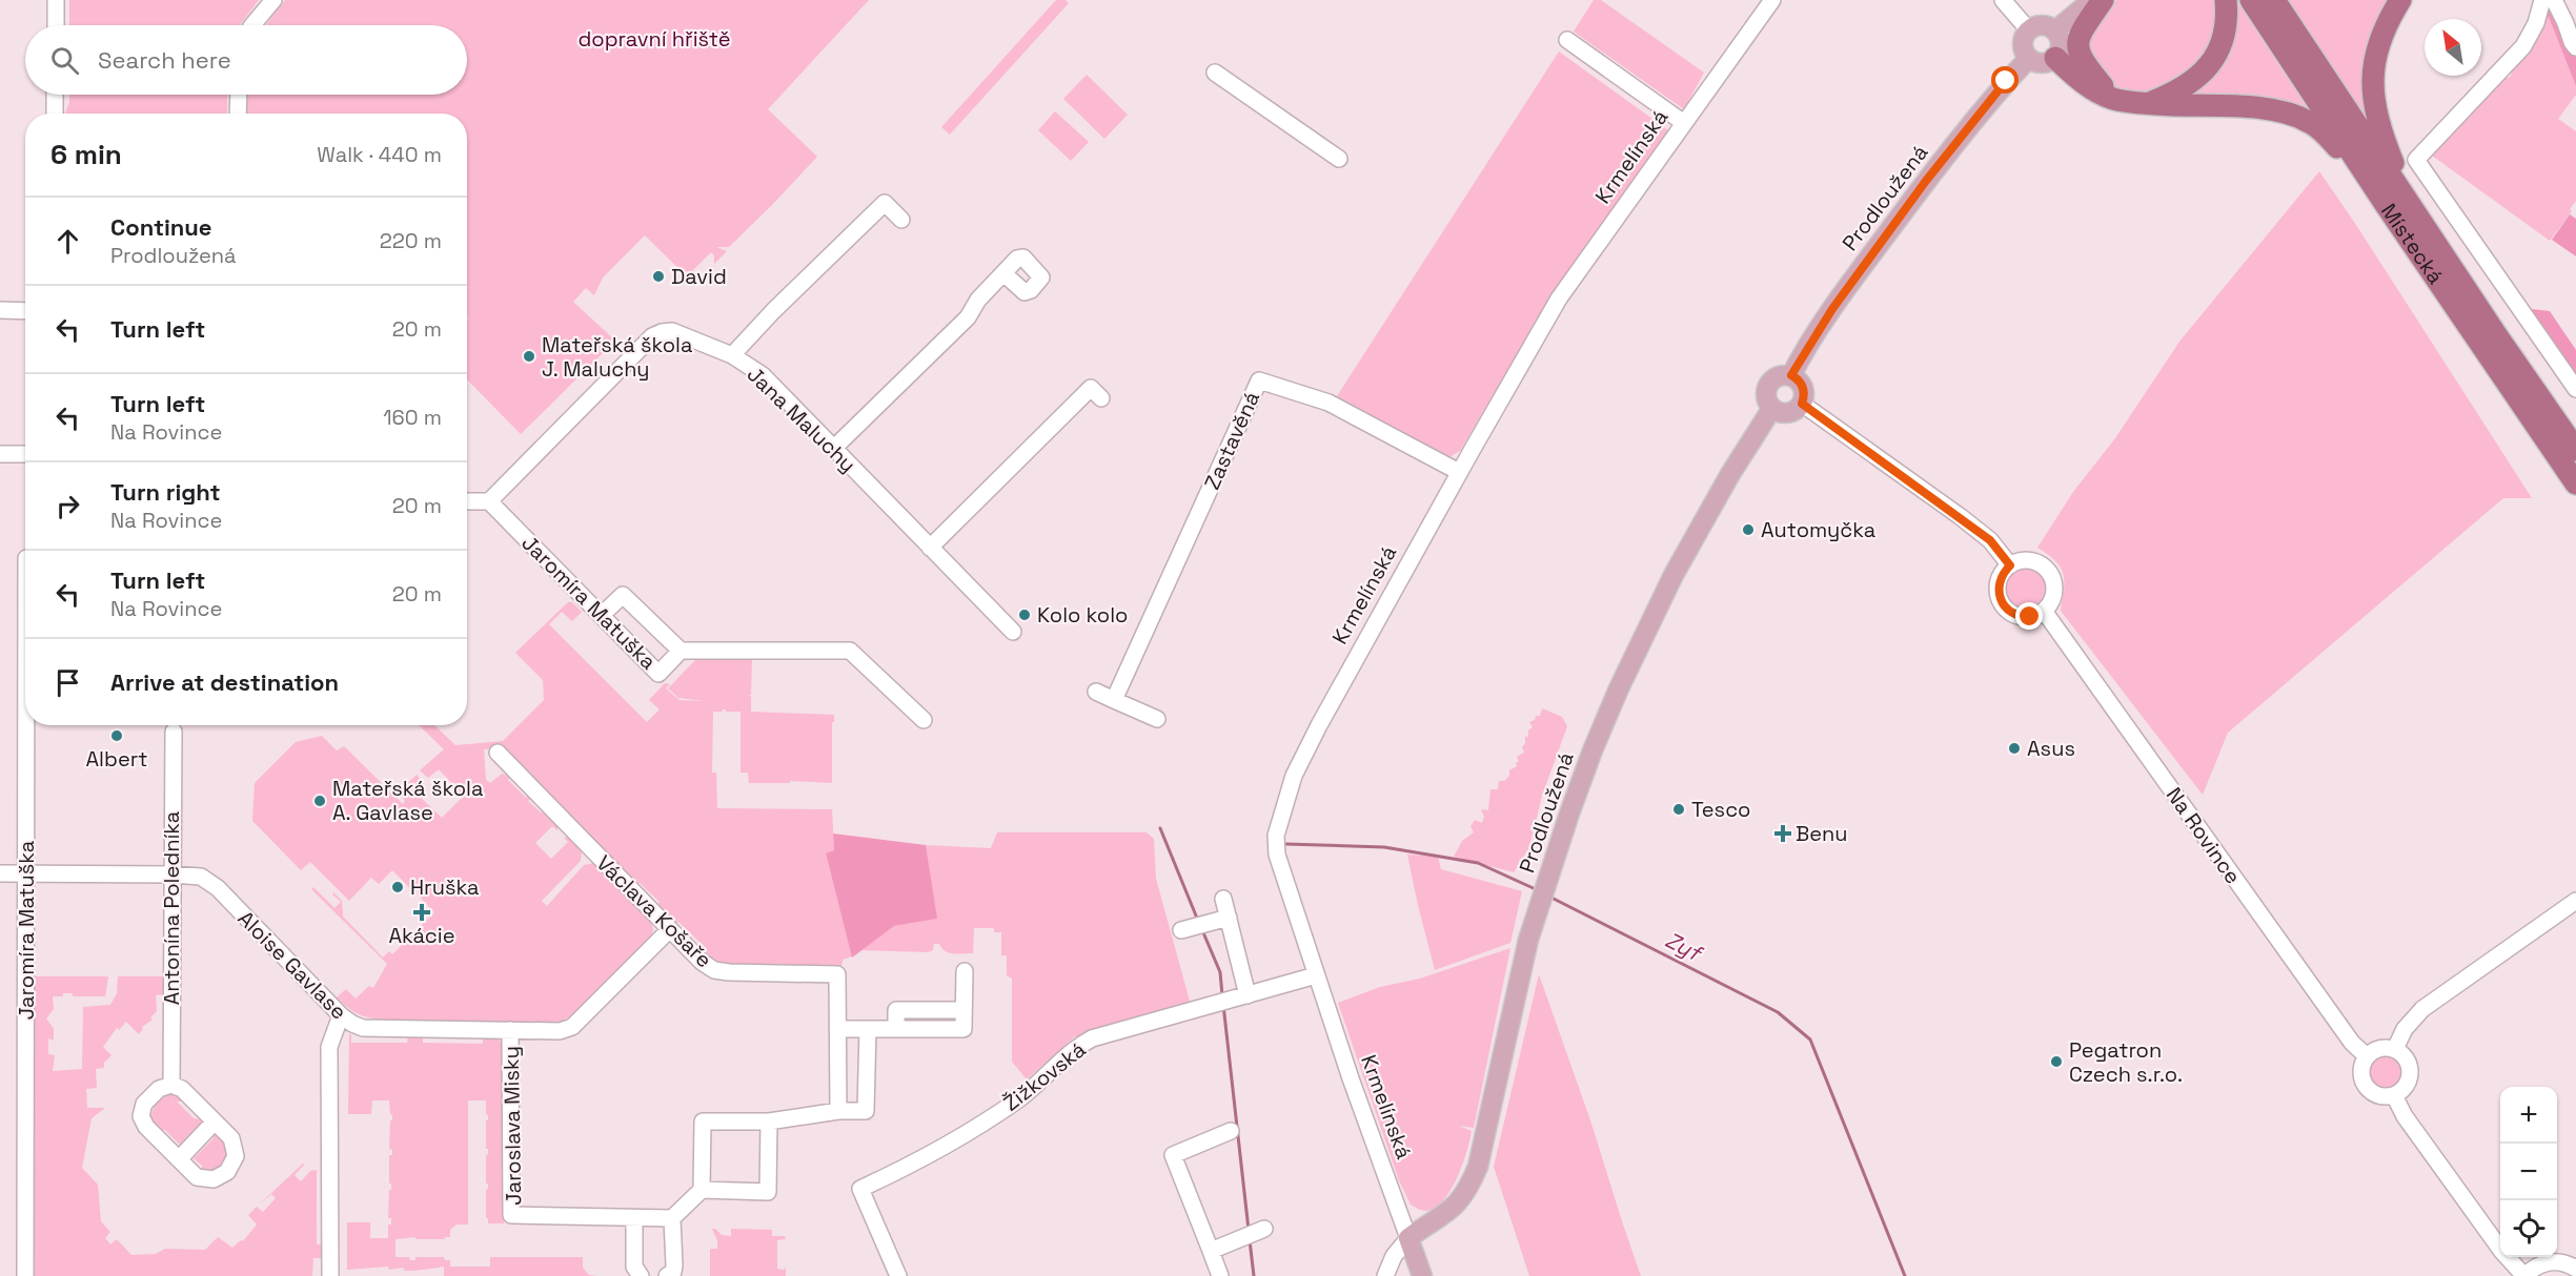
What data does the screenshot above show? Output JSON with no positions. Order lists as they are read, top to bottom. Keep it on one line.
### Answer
{"streets":{"highway":["Místecká"],"main road":["Krmelínská","Prodloužená"],"street":["Jana Maluchy","Zastavěná","Jaromíra Matuška","Na Rovince","Antonína Poledníka","Václava Košaře","Aloise Gavlase","Žižkovská","Jaroslava Misky"]},"crossings":[["Krmelínská","Prodloužená"],["Krmelínská","Zastavěná"],["Krmelínská","Žižkovská"],["Jana Maluchy","Jaromíra Matuška"],["Jaromíra Matuška","Aloise Gavlase"],["Antonína Poledníka","Aloise Gavlase"],["Václava Košaře","Aloise Gavlase"],["Aloise Gavlase","Jaroslava Misky"]],"water":["Zyf"],"parks":["dopravní hřiště"],"places":{"other":["David","Mateřská škola J. Maluchy","Automyčka","Kolo kolo","Albert","Asus","Mateřská škola A. Gavlase","Tesco","Hruška","Pegatron Czech s.r.o."],"health":["Benu","Akácie"]},"north":"top left","page":{"search":"Search here","heading":["6 min","Walk · 440 m"],"list":[["Continue","Prodloužená","220 m"],["Turn left","20 m"],["Turn left","Na Rovince","160 m"],["Turn right","Na Rovince","20 m"],["Turn left","Na Rovince","20 m"],"Arrive at destination"],"map_buttons":["+","−"]}}
